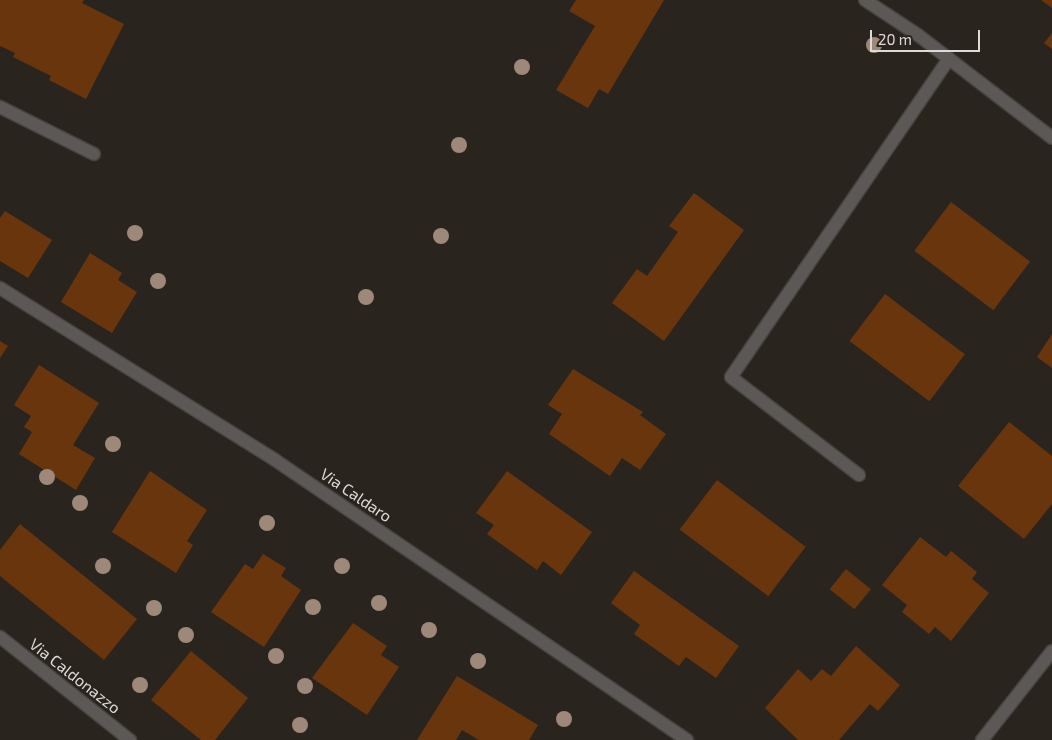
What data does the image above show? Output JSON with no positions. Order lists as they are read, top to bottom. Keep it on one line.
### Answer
{"streets":{"street":["Via Caldaro","Via Caldonazzo"]},"scale_bar":"20 m"}
